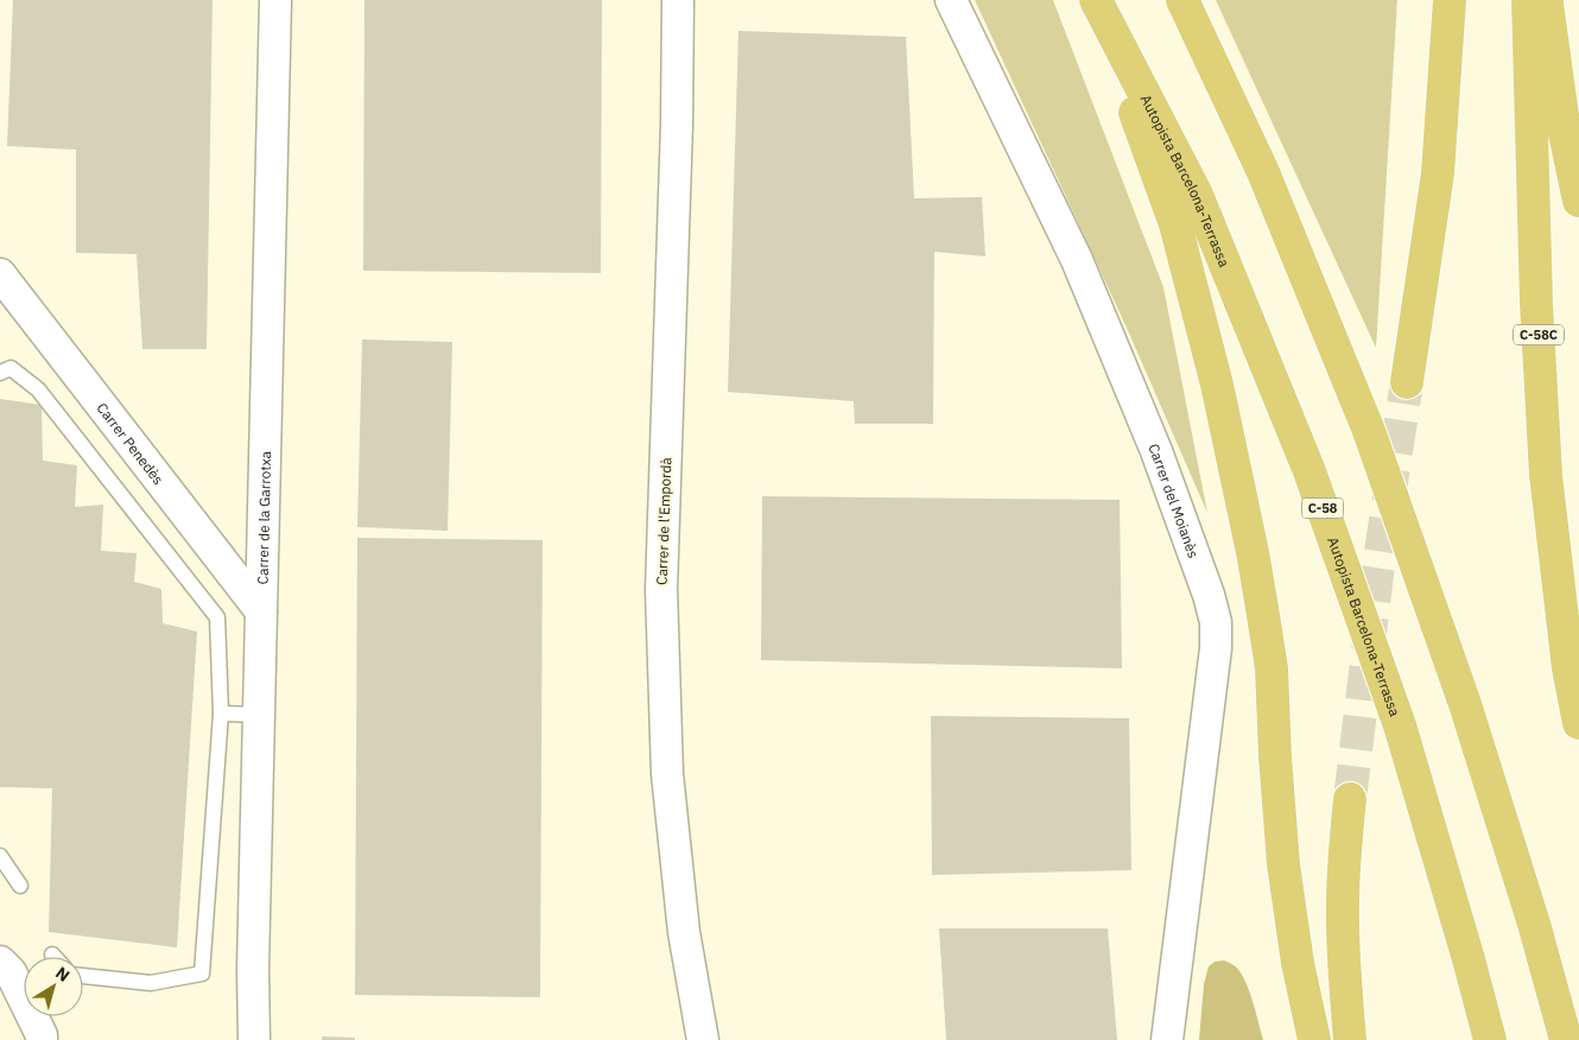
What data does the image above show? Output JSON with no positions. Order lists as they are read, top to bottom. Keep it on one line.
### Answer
{"streets":{"highway":["Autopista Barcelona-Terrassa","C-58C","C-58"],"street":["Carrer Penedès","Carrer del Moianès","Carrer de la Garrotxa","Carrer de l'Empordà"]},"crossings":[["Carrer Penedès","Carrer de la Garrotxa"]],"north":"top right"}
